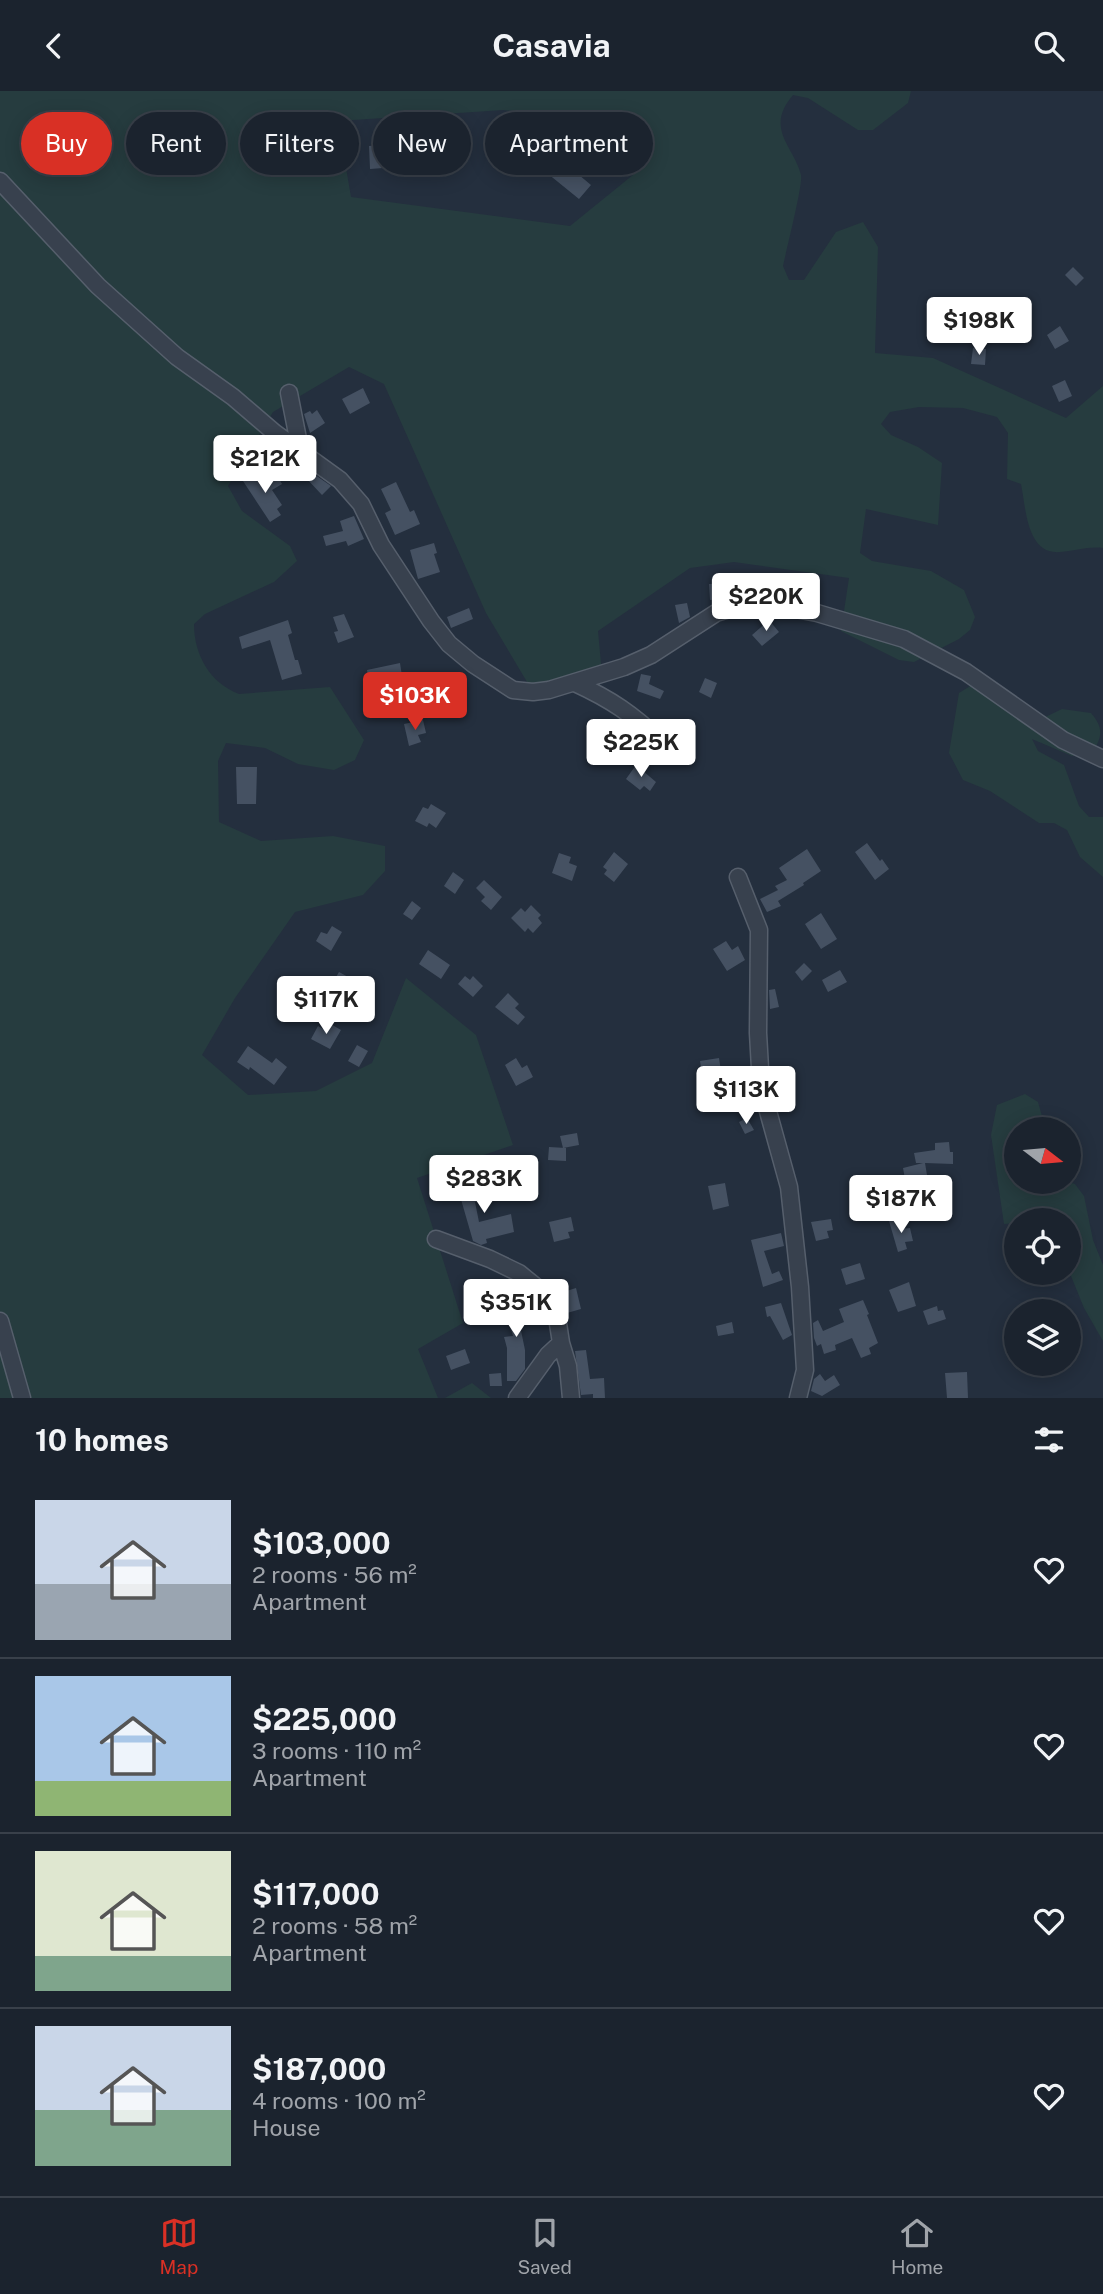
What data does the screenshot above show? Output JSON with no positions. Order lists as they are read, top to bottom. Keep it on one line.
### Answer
{"north":"right","page":{"header":"Casavia","chip":["Buy","Rent","Filters","New","Apartment"],"price":["$198K","$212K","$220K","$103K","$225K","$117K","$113K","$283K","$187K","$351K"],"heading":"10 homes","list":[{"name":"$103,000","note":"2 rooms · 56 m² · Apartment"},{"name":"$225,000","note":"3 rooms · 110 m² · Apartment"},{"name":"$117,000","note":"2 rooms · 58 m² · Apartment"},{"name":"$187,000","note":"4 rooms · 100 m² · House"}],"tabs":["Map","Saved","Home"]}}
